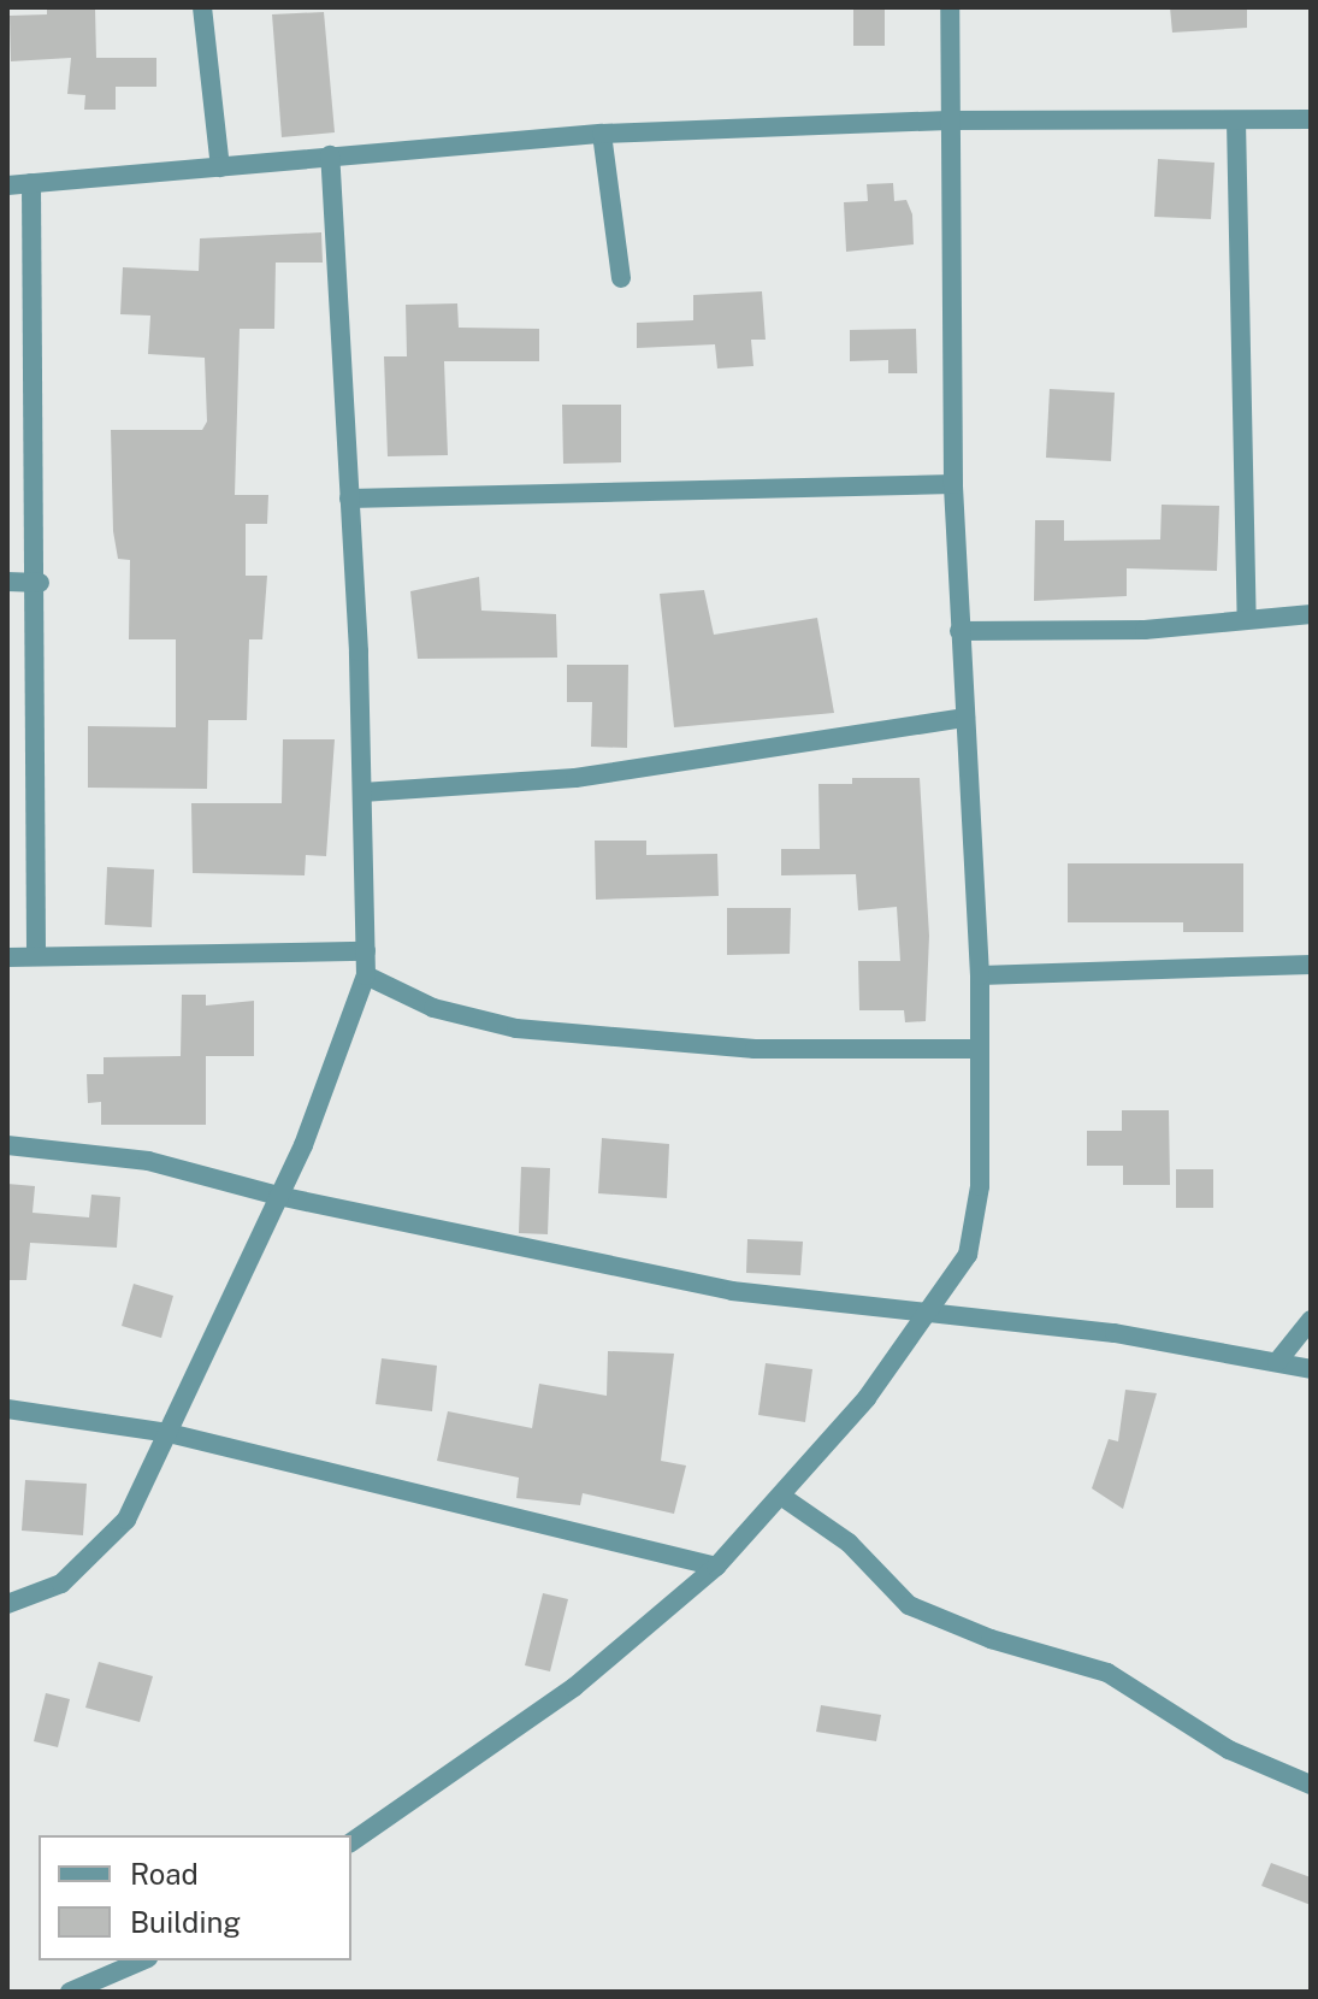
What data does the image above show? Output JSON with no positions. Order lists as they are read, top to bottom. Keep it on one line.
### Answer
{"legend":["Road","Building"]}
